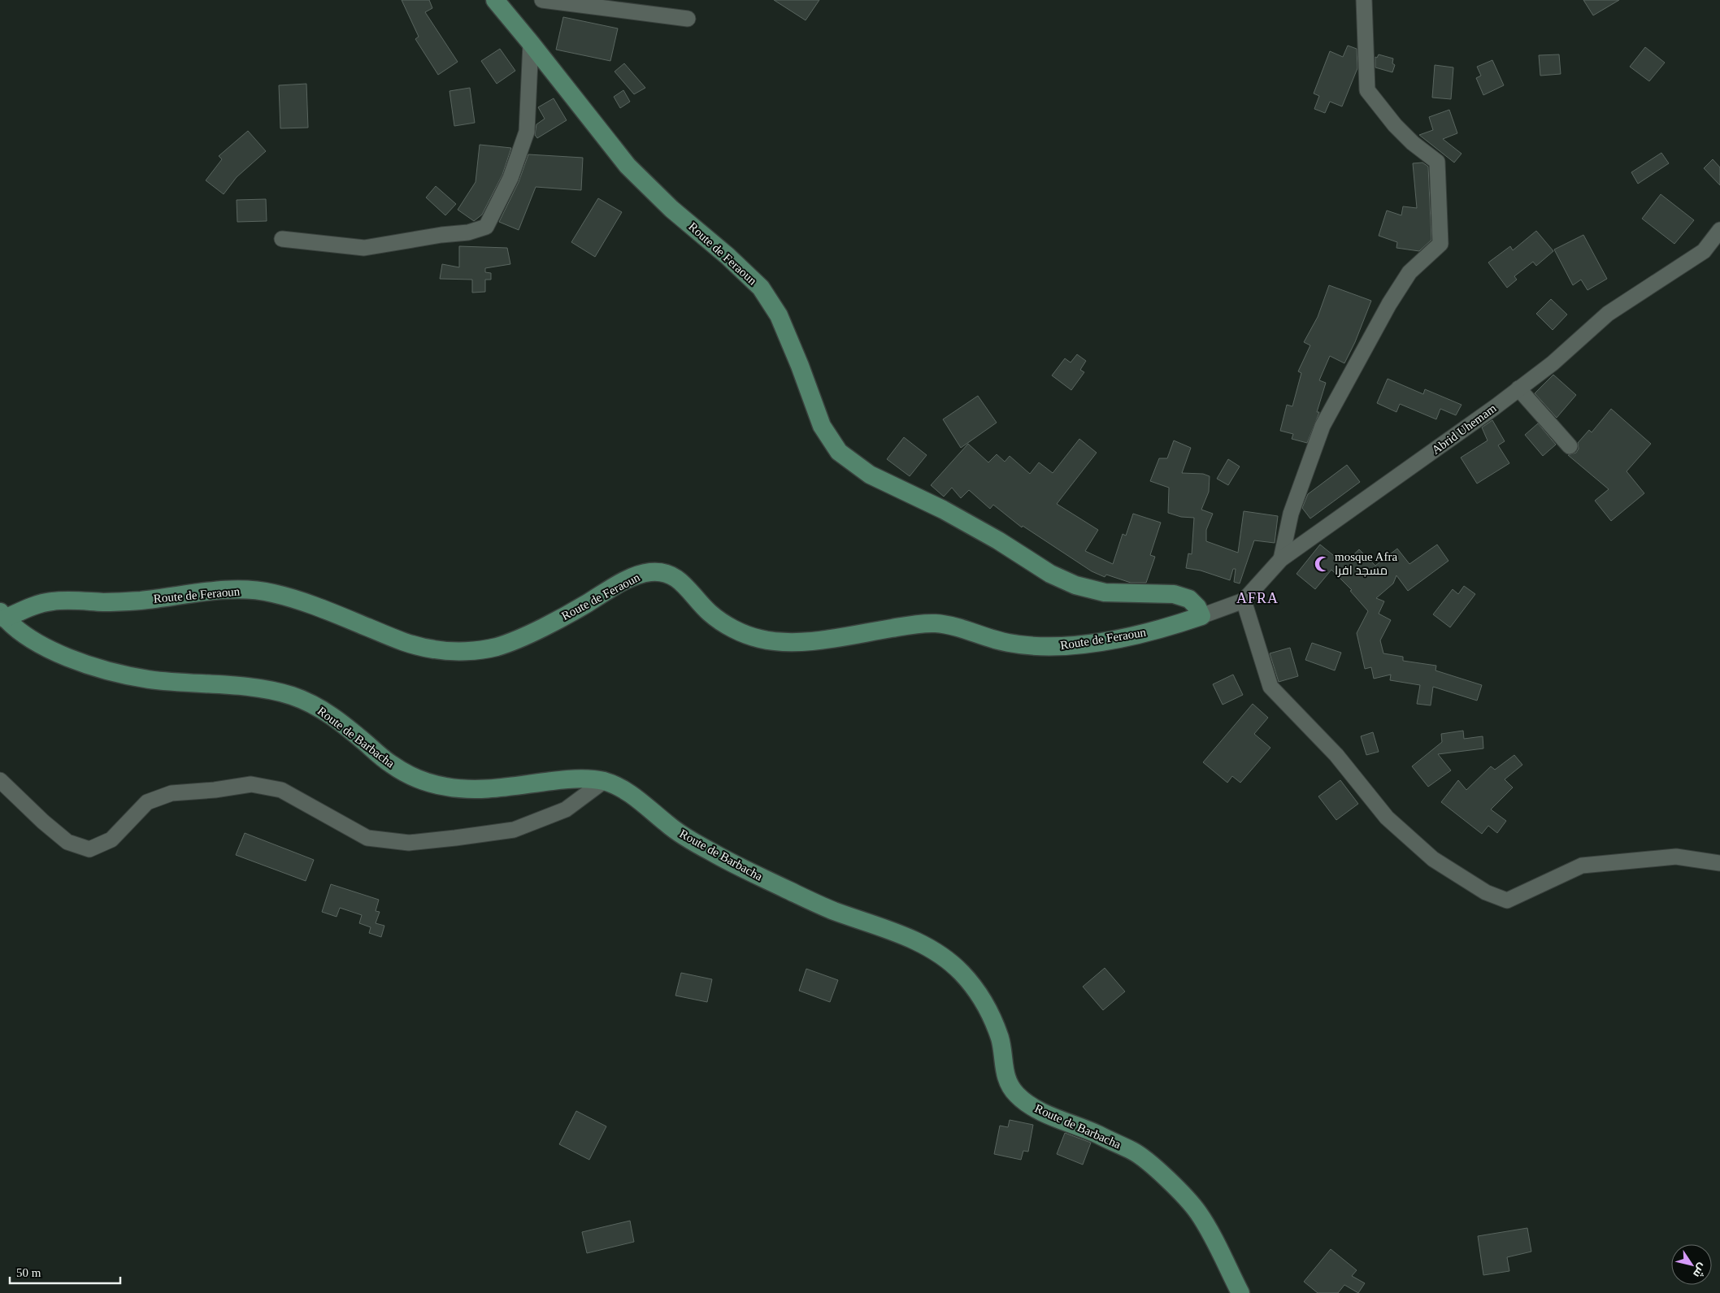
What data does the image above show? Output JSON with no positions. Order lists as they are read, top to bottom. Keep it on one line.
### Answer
{"streets":{"main road":["Route de Feraoun","Route de Barbacha"],"street":["Abrid Uhemam"]},"crossings":[["Route de Feraoun","Abrid Uhemam"],["Route de Feraoun","Route de Barbacha"]],"districts":["AFRA"],"places":{"mosque":["mosque Afra مسجد افرا"]},"scale_bar":"50 m","north":"bottom right"}
